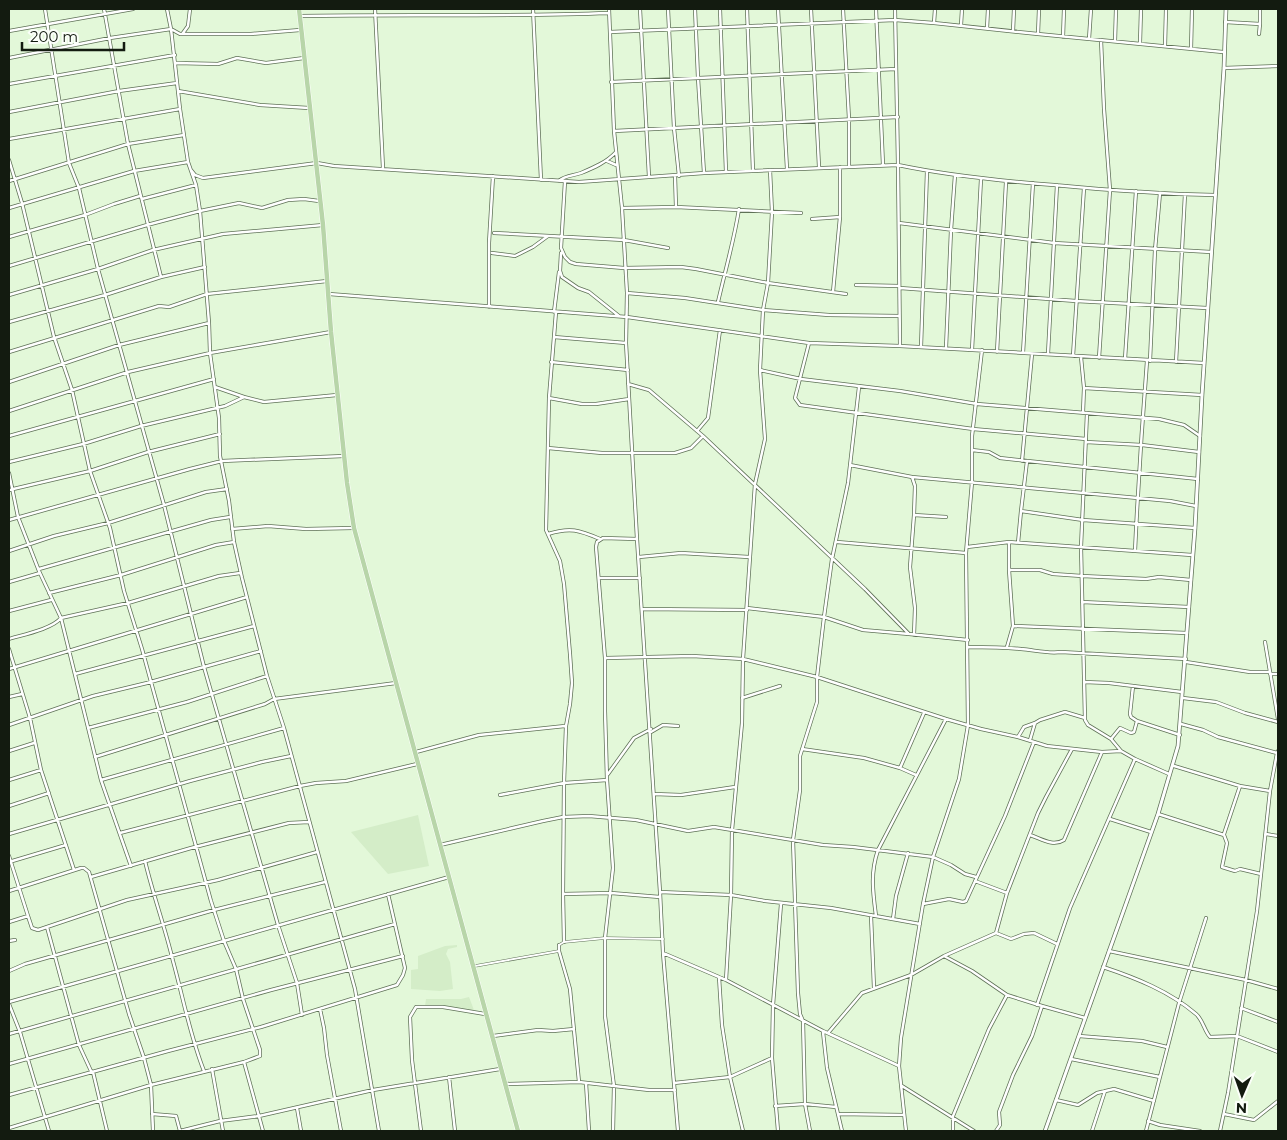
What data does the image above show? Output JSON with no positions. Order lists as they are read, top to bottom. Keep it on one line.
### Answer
{"scale_bar":"200 m","north":"bottom"}
